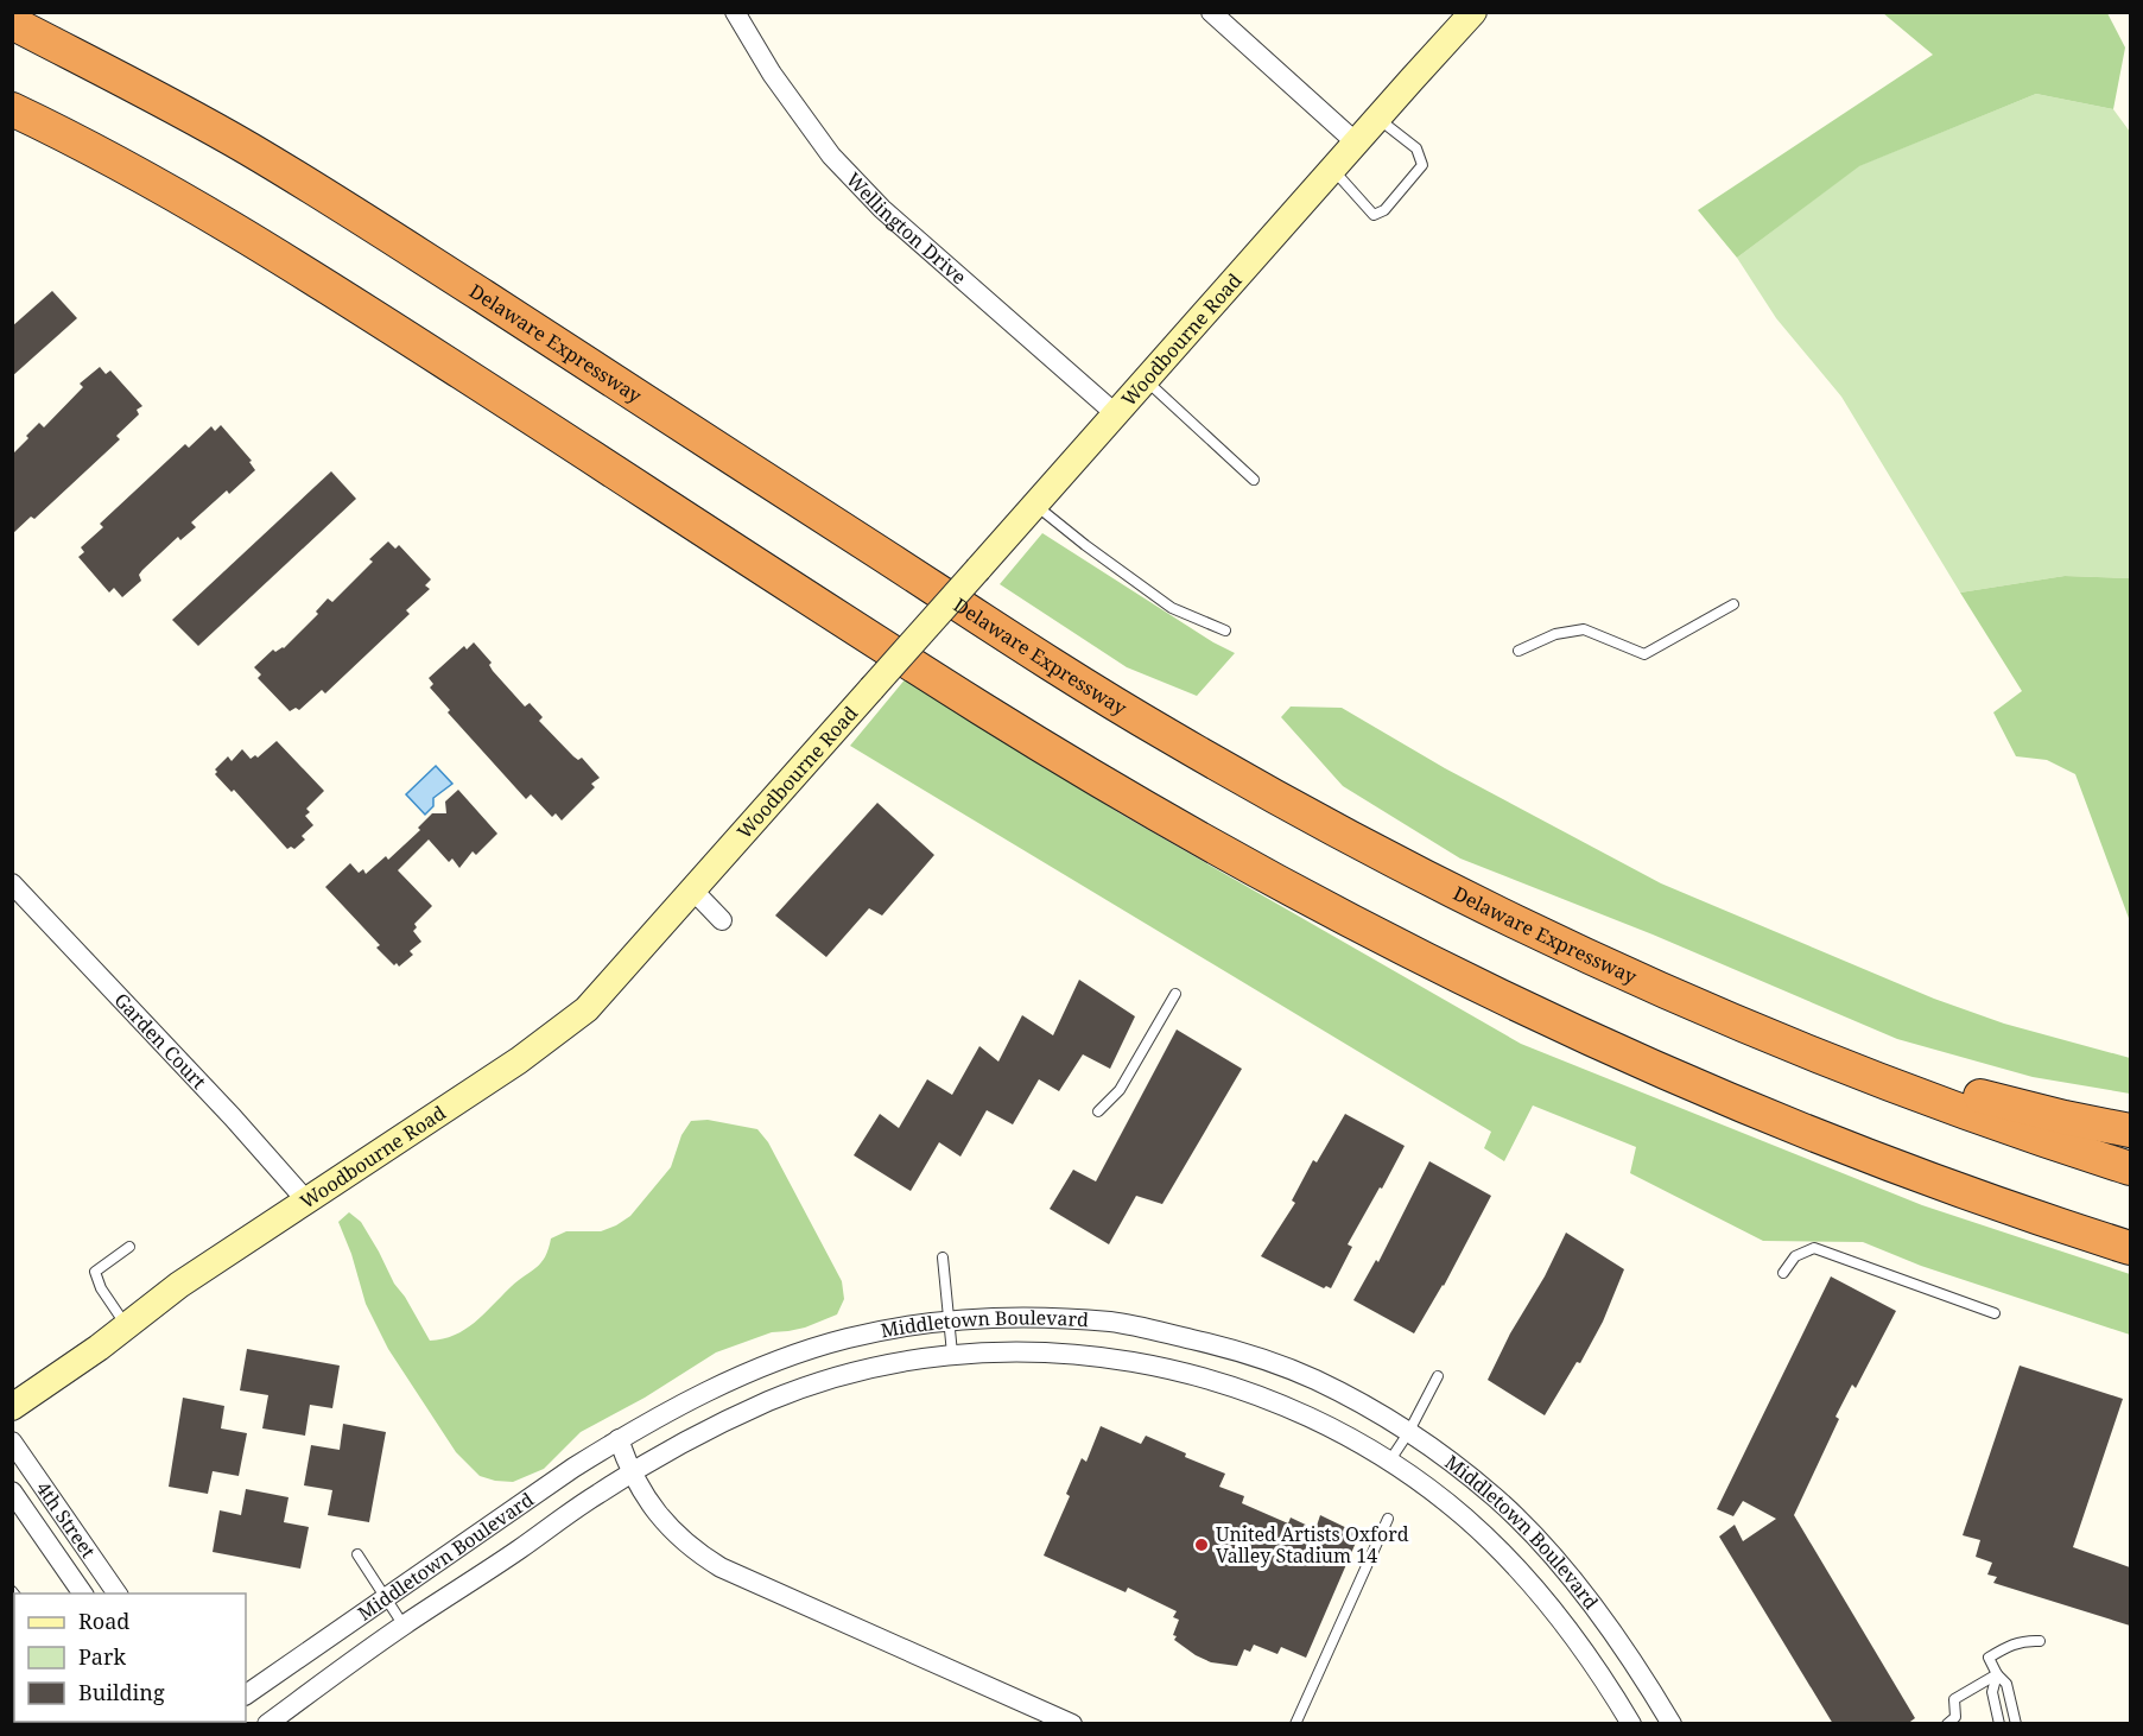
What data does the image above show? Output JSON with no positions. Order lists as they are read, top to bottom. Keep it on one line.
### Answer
{"streets":{"highway":["Delaware Expressway"],"main road":["Woodbourne Road"],"street":["Wellington Drive","Garden Court","Middletown Boulevard","4th Street"]},"crossings":[["Wellington Drive","Woodbourne Road"],["Woodbourne Road","Garden Court"]],"places":["United Artists Oxford Valley Stadium 14"],"legend":["Road","Park","Building"]}
